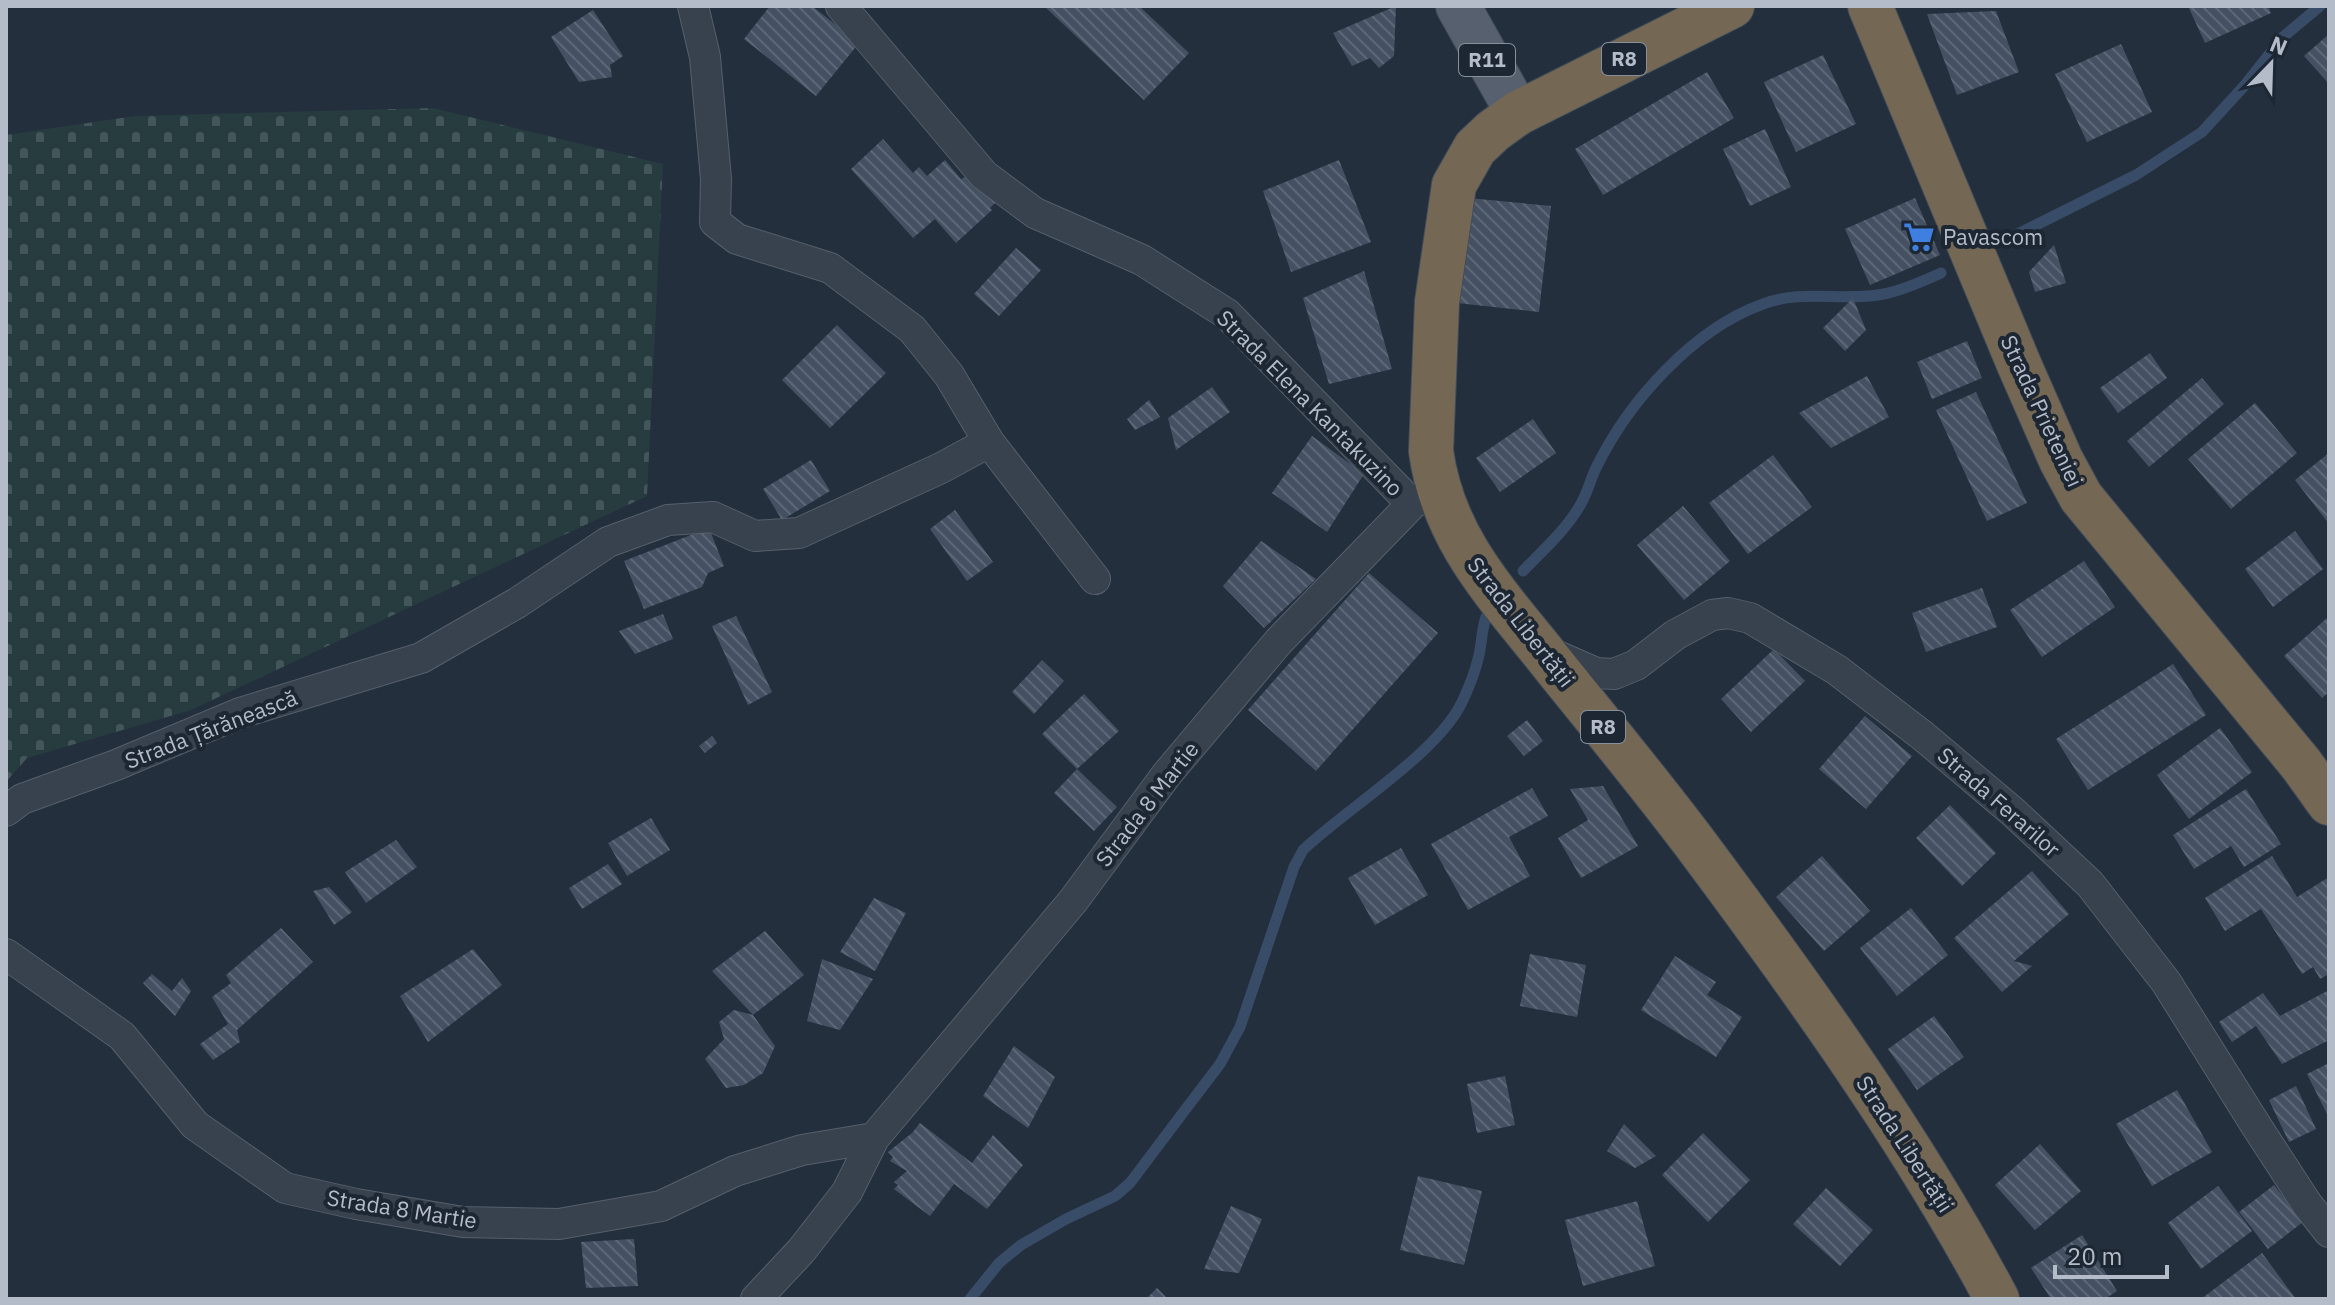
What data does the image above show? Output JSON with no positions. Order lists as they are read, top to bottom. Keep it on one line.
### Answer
{"streets":{"highway":["R8","Strada Prieteniei","Strada Libertății"],"main road":["R11"],"street":["Strada Elena Kantakuzino","Strada Țărănească","Strada Ferarilor","Strada 8 Martie"]},"crossings":[["R8","R11"],["R8","Strada Libertății"],["R11","Strada Libertății"],["Strada Elena Kantakuzino","Strada Libertății"],["Strada Elena Kantakuzino","Strada 8 Martie"],["Strada Libertății","Strada Ferarilor"],["Strada Libertății","Strada 8 Martie"]],"places":{"supermarket":["Pavascom"]},"scale_bar":"20 m","north":"top right"}
